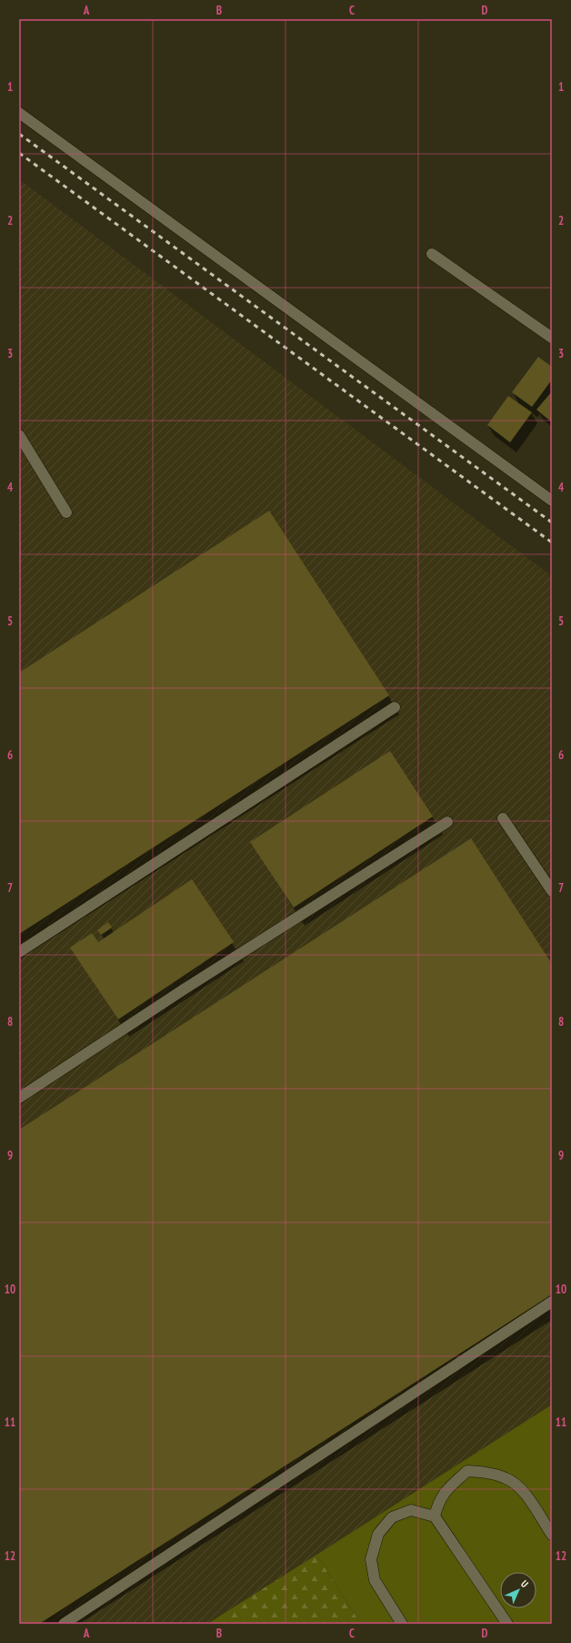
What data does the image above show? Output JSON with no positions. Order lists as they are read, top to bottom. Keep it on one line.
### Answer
{"north":"top right","grid":{"columns":["A","B","C","D"],"rows":["1","2","3","4","5","6","7","8","9","10","11","12"]}}
